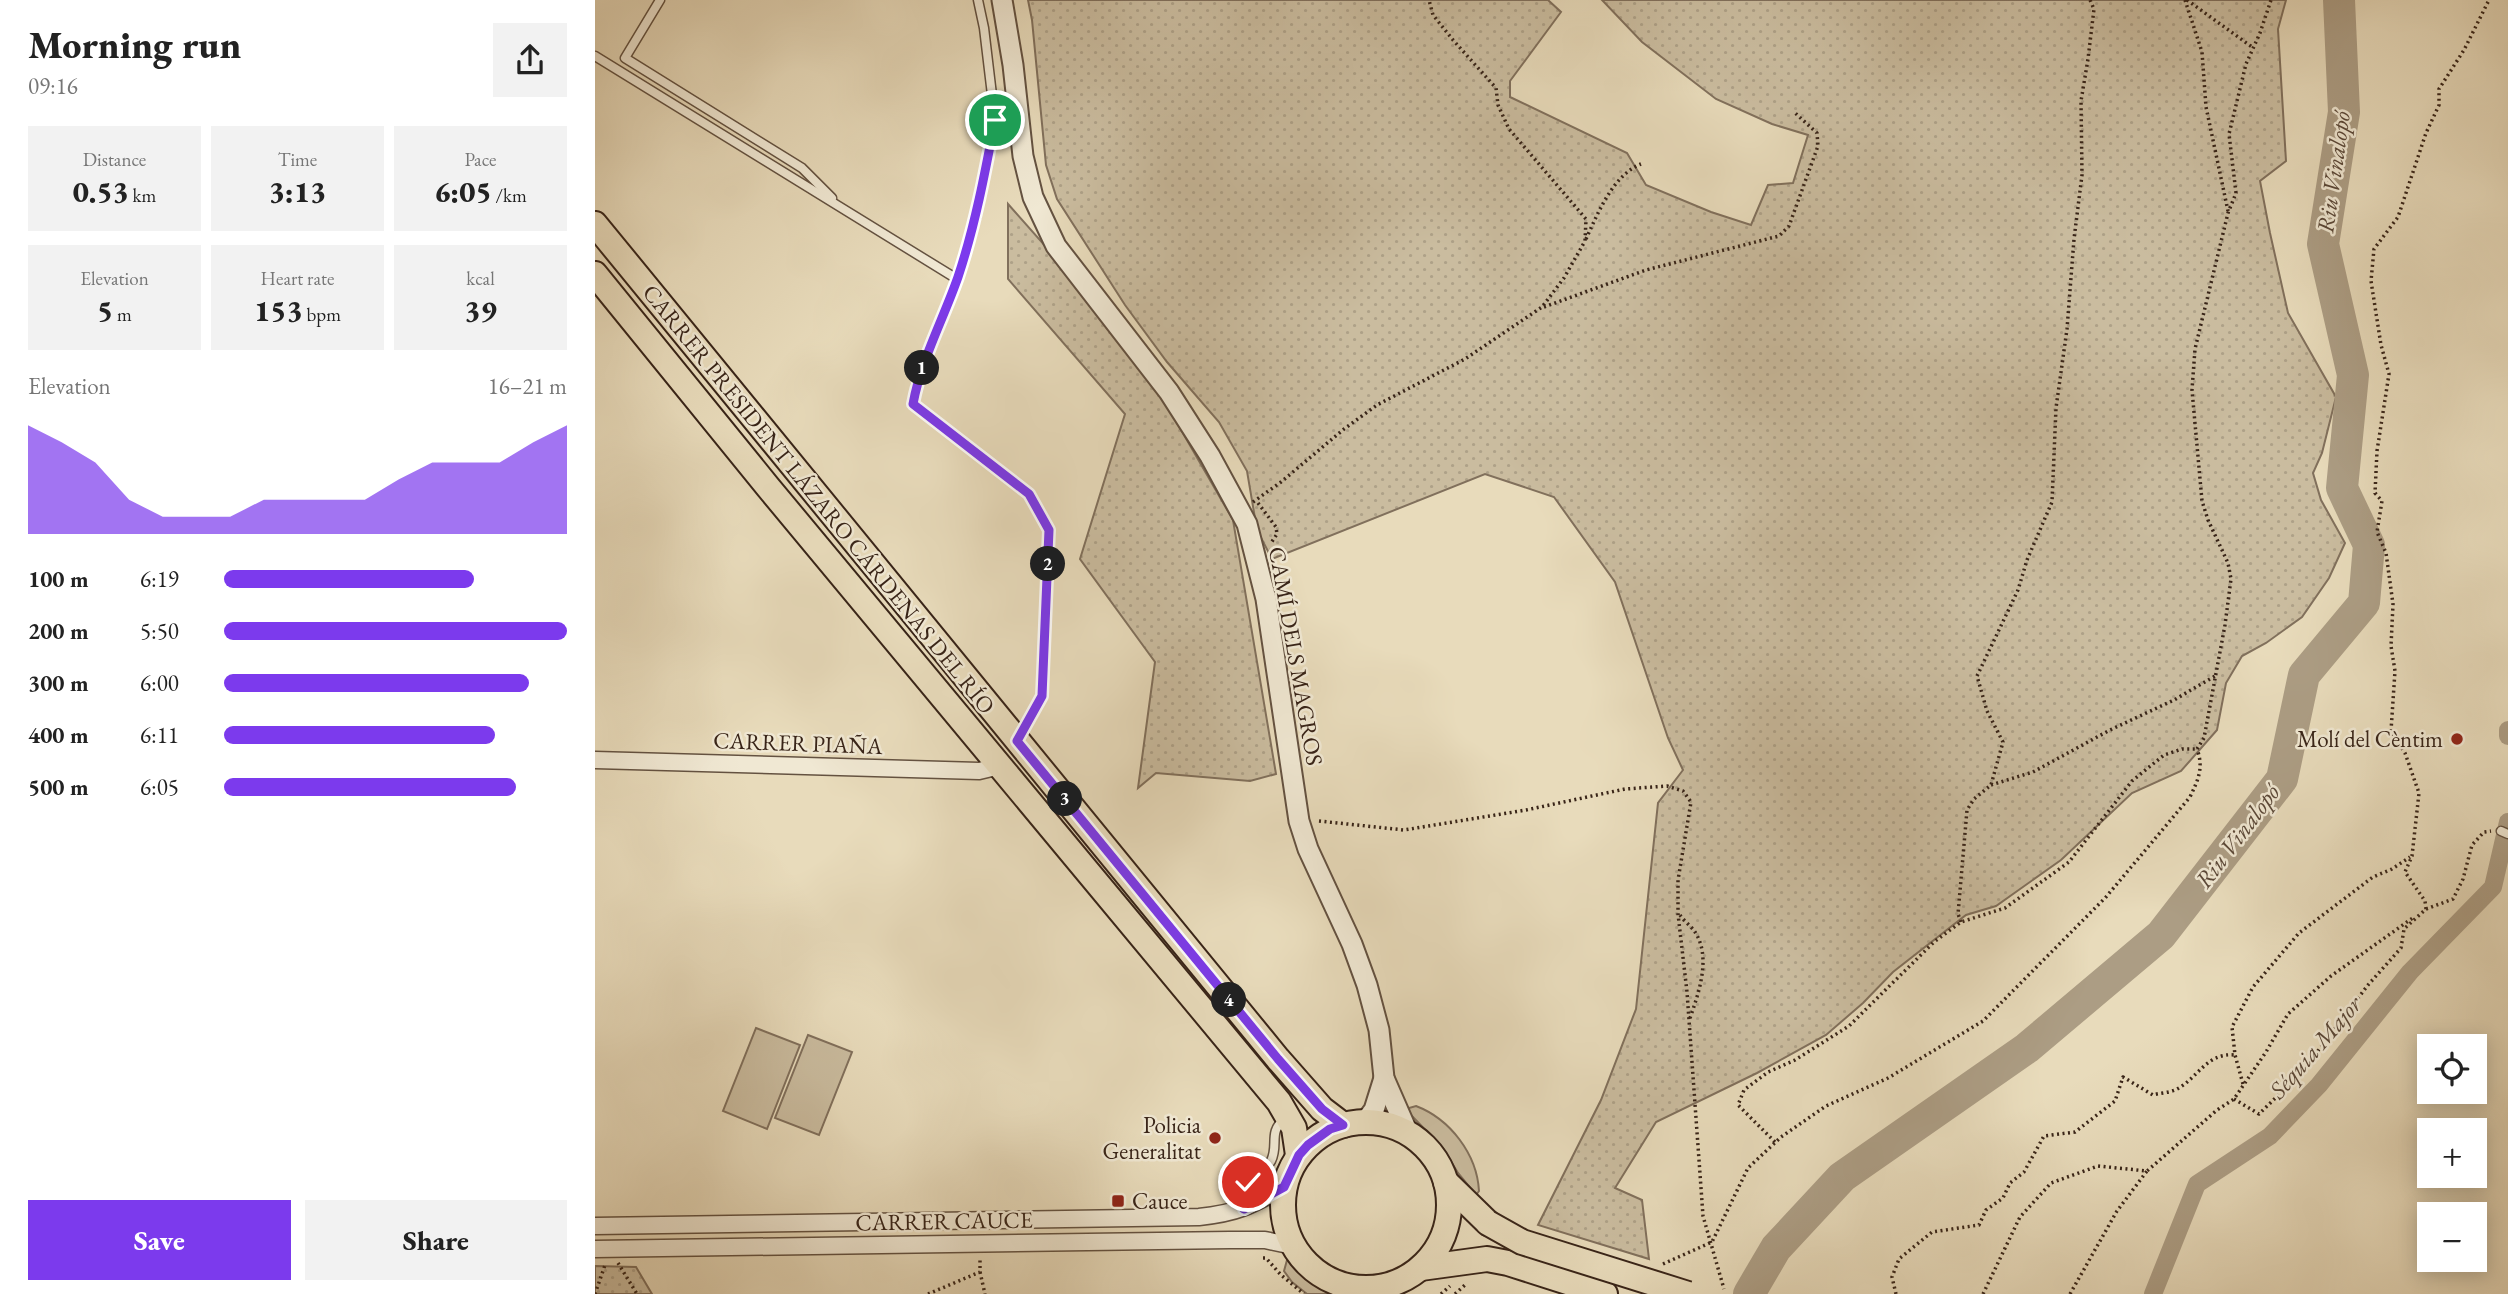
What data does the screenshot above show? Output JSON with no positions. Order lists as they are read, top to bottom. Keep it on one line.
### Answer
{"streets":{"main road":["CARRER PRESIDENT LÁZARO CÁRDENAS DEL RÍO"],"street":["CAMÍ DELS MAGROS","CARRER PIAÑA","CARRER CAUCE"]},"crossings":[["CARRER PRESIDENT LÁZARO CÁRDENAS DEL RÍO","CAMÍ DELS MAGROS"],["CARRER PRESIDENT LÁZARO CÁRDENAS DEL RÍO","CARRER PIAÑA"],["CARRER PRESIDENT LÁZARO CÁRDENAS DEL RÍO","CARRER CAUCE"],["CAMÍ DELS MAGROS","CARRER CAUCE"]],"water":["Riu Vinalopó","Séquia Major"],"places":{"other":["Molí del Cèntim","Policia Generalitat"],"transit":["Cauce"]},"page":{"heading":["Morning run","09:16"],"stats":[["Distance","0.53 km"],["Time","3:13"],["Pace","6:05 /km"],["Elevation","5 m"],["Heart rate","153 bpm"],["kcal","39"]],"pins":["1","2","3","4"],"chart":["Elevation","16–21 m"],"list":[{"name":"100 m","note":"6:19"},{"name":"200 m","note":"5:50"},{"name":"300 m","note":"6:00"},{"name":"400 m","note":"6:11"},{"name":"500 m","note":"6:05"}],"map_buttons":["+","−"],"buttons":["Save","Share"]}}
